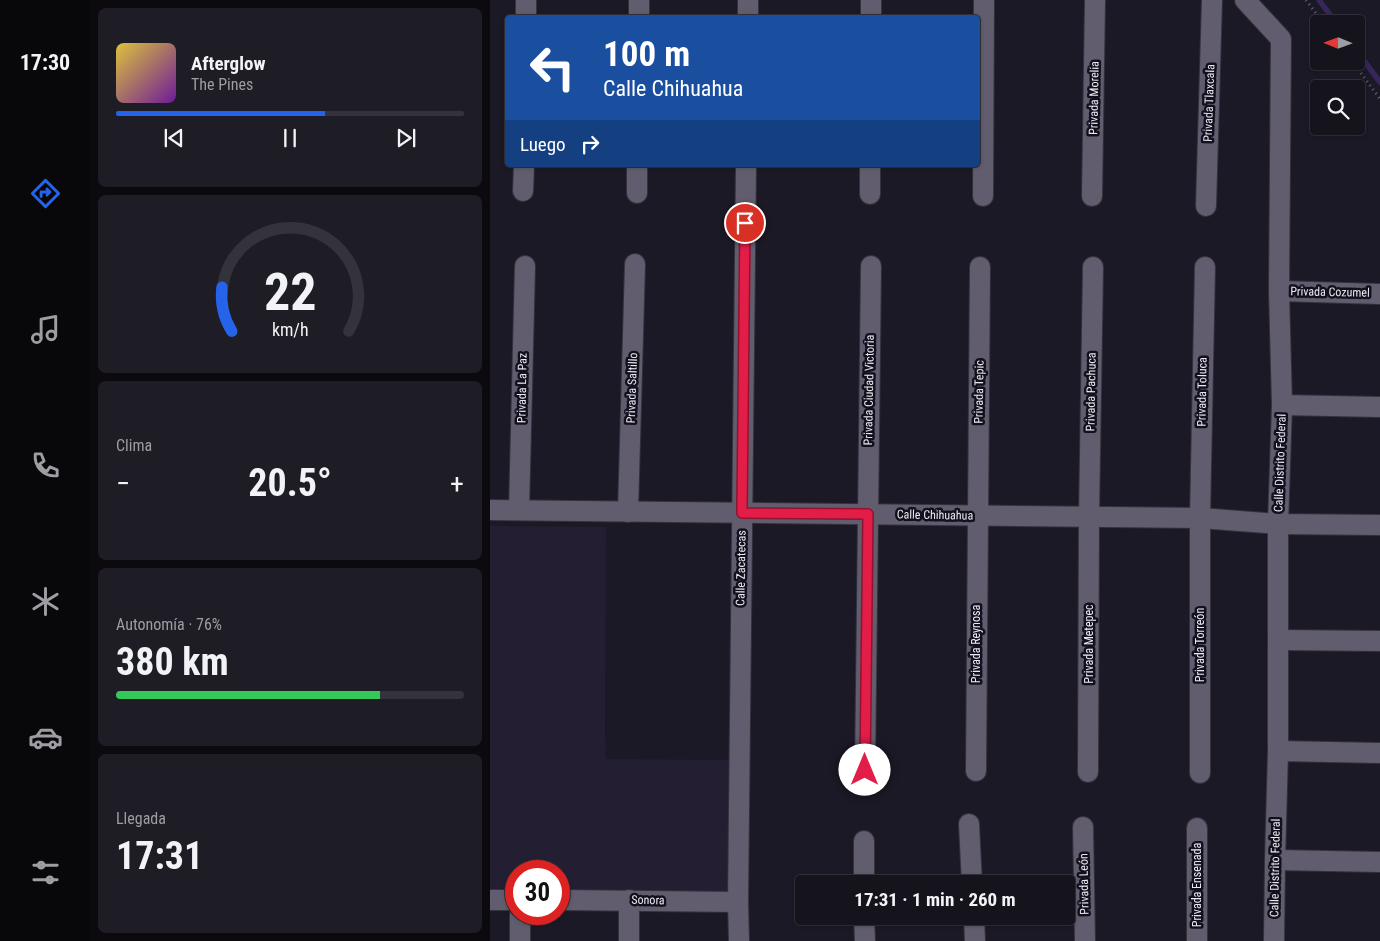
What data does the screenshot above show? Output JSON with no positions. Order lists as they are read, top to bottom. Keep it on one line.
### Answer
{"streets":{"street":["Privada Morelia","Privada Tlaxcala","Privada Cozumel","Privada La Paz","Privada Saltillo","Privada Ciudad Victoria","Privada Tepic","Privada Pachuca","Privada Toluca","Calle Distrito Federal","Calle Chihuahua","Calle Zacatecas","Privada Reynosa","Privada Metepec","Privada Torreón","Privada León","Privada Ensenada","Sonora"]},"crossings":[["Privada Cozumel","Calle Distrito Federal"],["Privada La Paz","Calle Chihuahua"],["Privada Saltillo","Calle Chihuahua"],["Privada Ciudad Victoria","Calle Chihuahua"],["Privada Tepic","Calle Chihuahua"],["Privada Tepic","Privada Reynosa"],["Privada Pachuca","Calle Chihuahua"],["Privada Pachuca","Privada Metepec"],["Privada Toluca","Calle Chihuahua"],["Privada Toluca","Privada Torreón"],["Calle Distrito Federal","Calle Chihuahua"],["Calle Chihuahua","Calle Zacatecas"],["Calle Chihuahua","Privada Reynosa"],["Calle Chihuahua","Privada Metepec"],["Calle Chihuahua","Privada Torreón"],["Calle Zacatecas","Sonora"]],"north":"left","page":{"tabs":"17:30","turn":["100 m","Calle Chihuahua"],"song":["Afterglow","The Pines"],"then":"Luego","tile":["Clima",["Autonomía · 76%","380 km"],["Llegada","17:31"]],"heat":["−","20.5°","+"],"limit":"30","trip":"17:31 · 1 min · 260 m","gauge":["22","km/h"]}}
